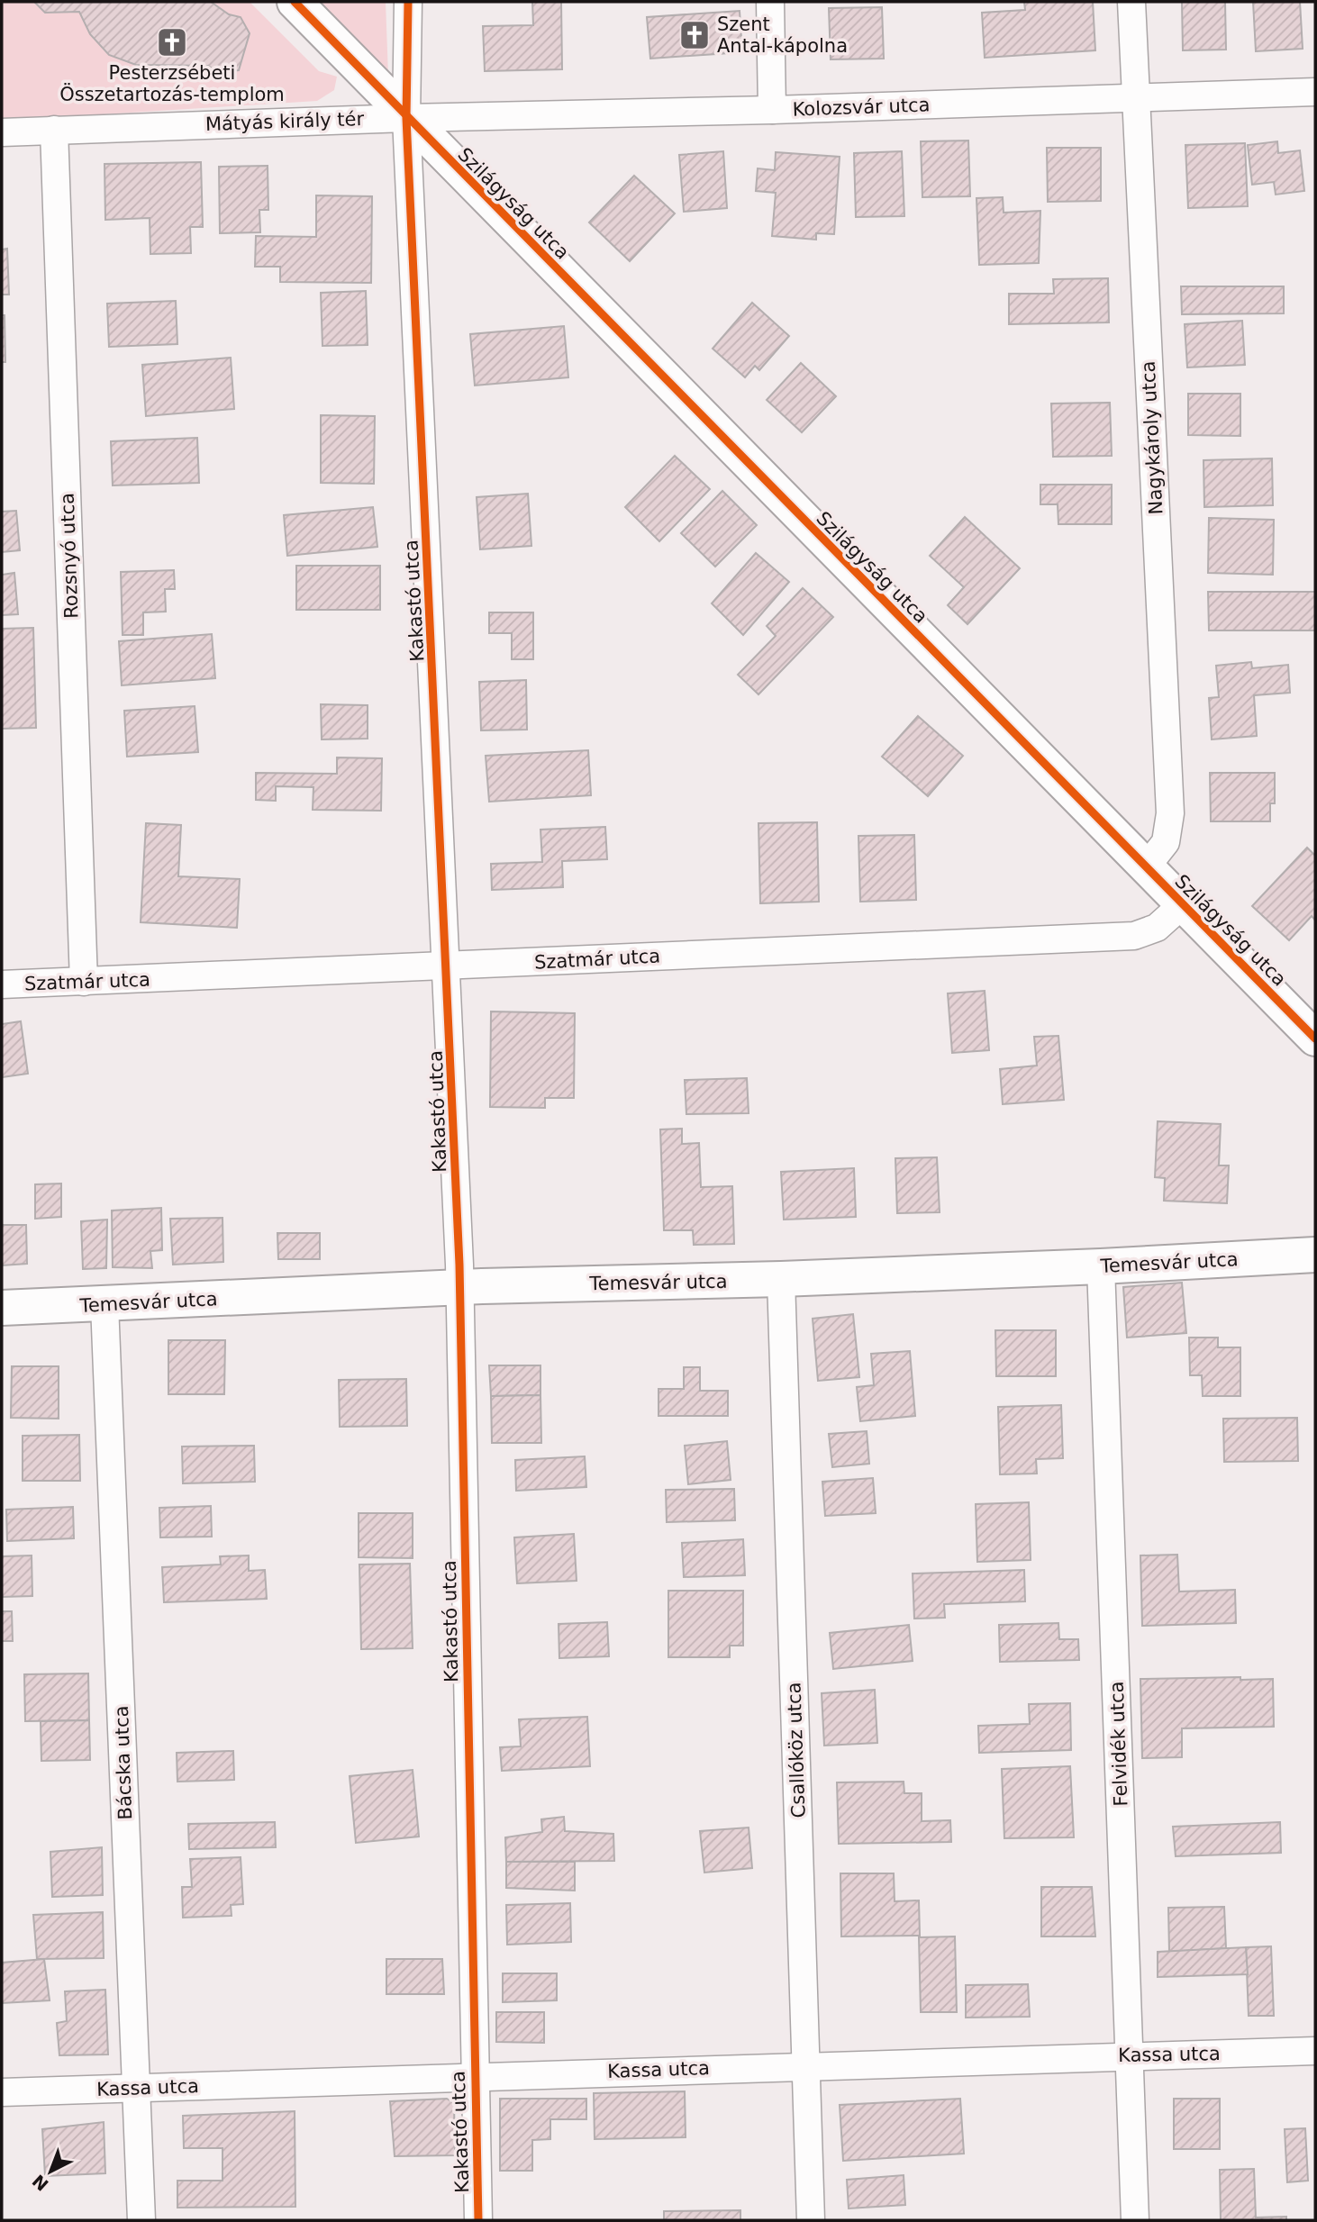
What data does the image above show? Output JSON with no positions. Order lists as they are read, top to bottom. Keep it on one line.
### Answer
{"streets":{"street":["Kolozsvár utca","Mátyás király tér","Szilágyság utca","Nagykároly utca","Rozsnyó utca","Kakastó utca","Szatmár utca","Temesvár utca","Felvidék utca","Csallóköz utca","Bácska utca","Kassa utca"]},"crossings":[["Kolozsvár utca","Mátyás király tér"],["Kolozsvár utca","Szilágyság utca"],["Kolozsvár utca","Nagykároly utca"],["Kolozsvár utca","Kakastó utca"],["Mátyás király tér","Szilágyság utca"],["Mátyás király tér","Rozsnyó utca"],["Mátyás király tér","Kakastó utca"],["Szilágyság utca","Nagykároly utca"],["Szilágyság utca","Kakastó utca"],["Szilágyság utca","Szatmár utca"],["Rozsnyó utca","Szatmár utca"],["Kakastó utca","Szatmár utca"],["Kakastó utca","Temesvár utca"],["Kakastó utca","Kassa utca"],["Temesvár utca","Felvidék utca"],["Temesvár utca","Csallóköz utca"],["Temesvár utca","Bácska utca"],["Felvidék utca","Kassa utca"],["Csallóköz utca","Kassa utca"],["Bácska utca","Kassa utca"]],"places":{"church":["Szent Antal-kápolna","Pesterzsébeti Összetartozás-templom"]},"north":"bottom left"}
